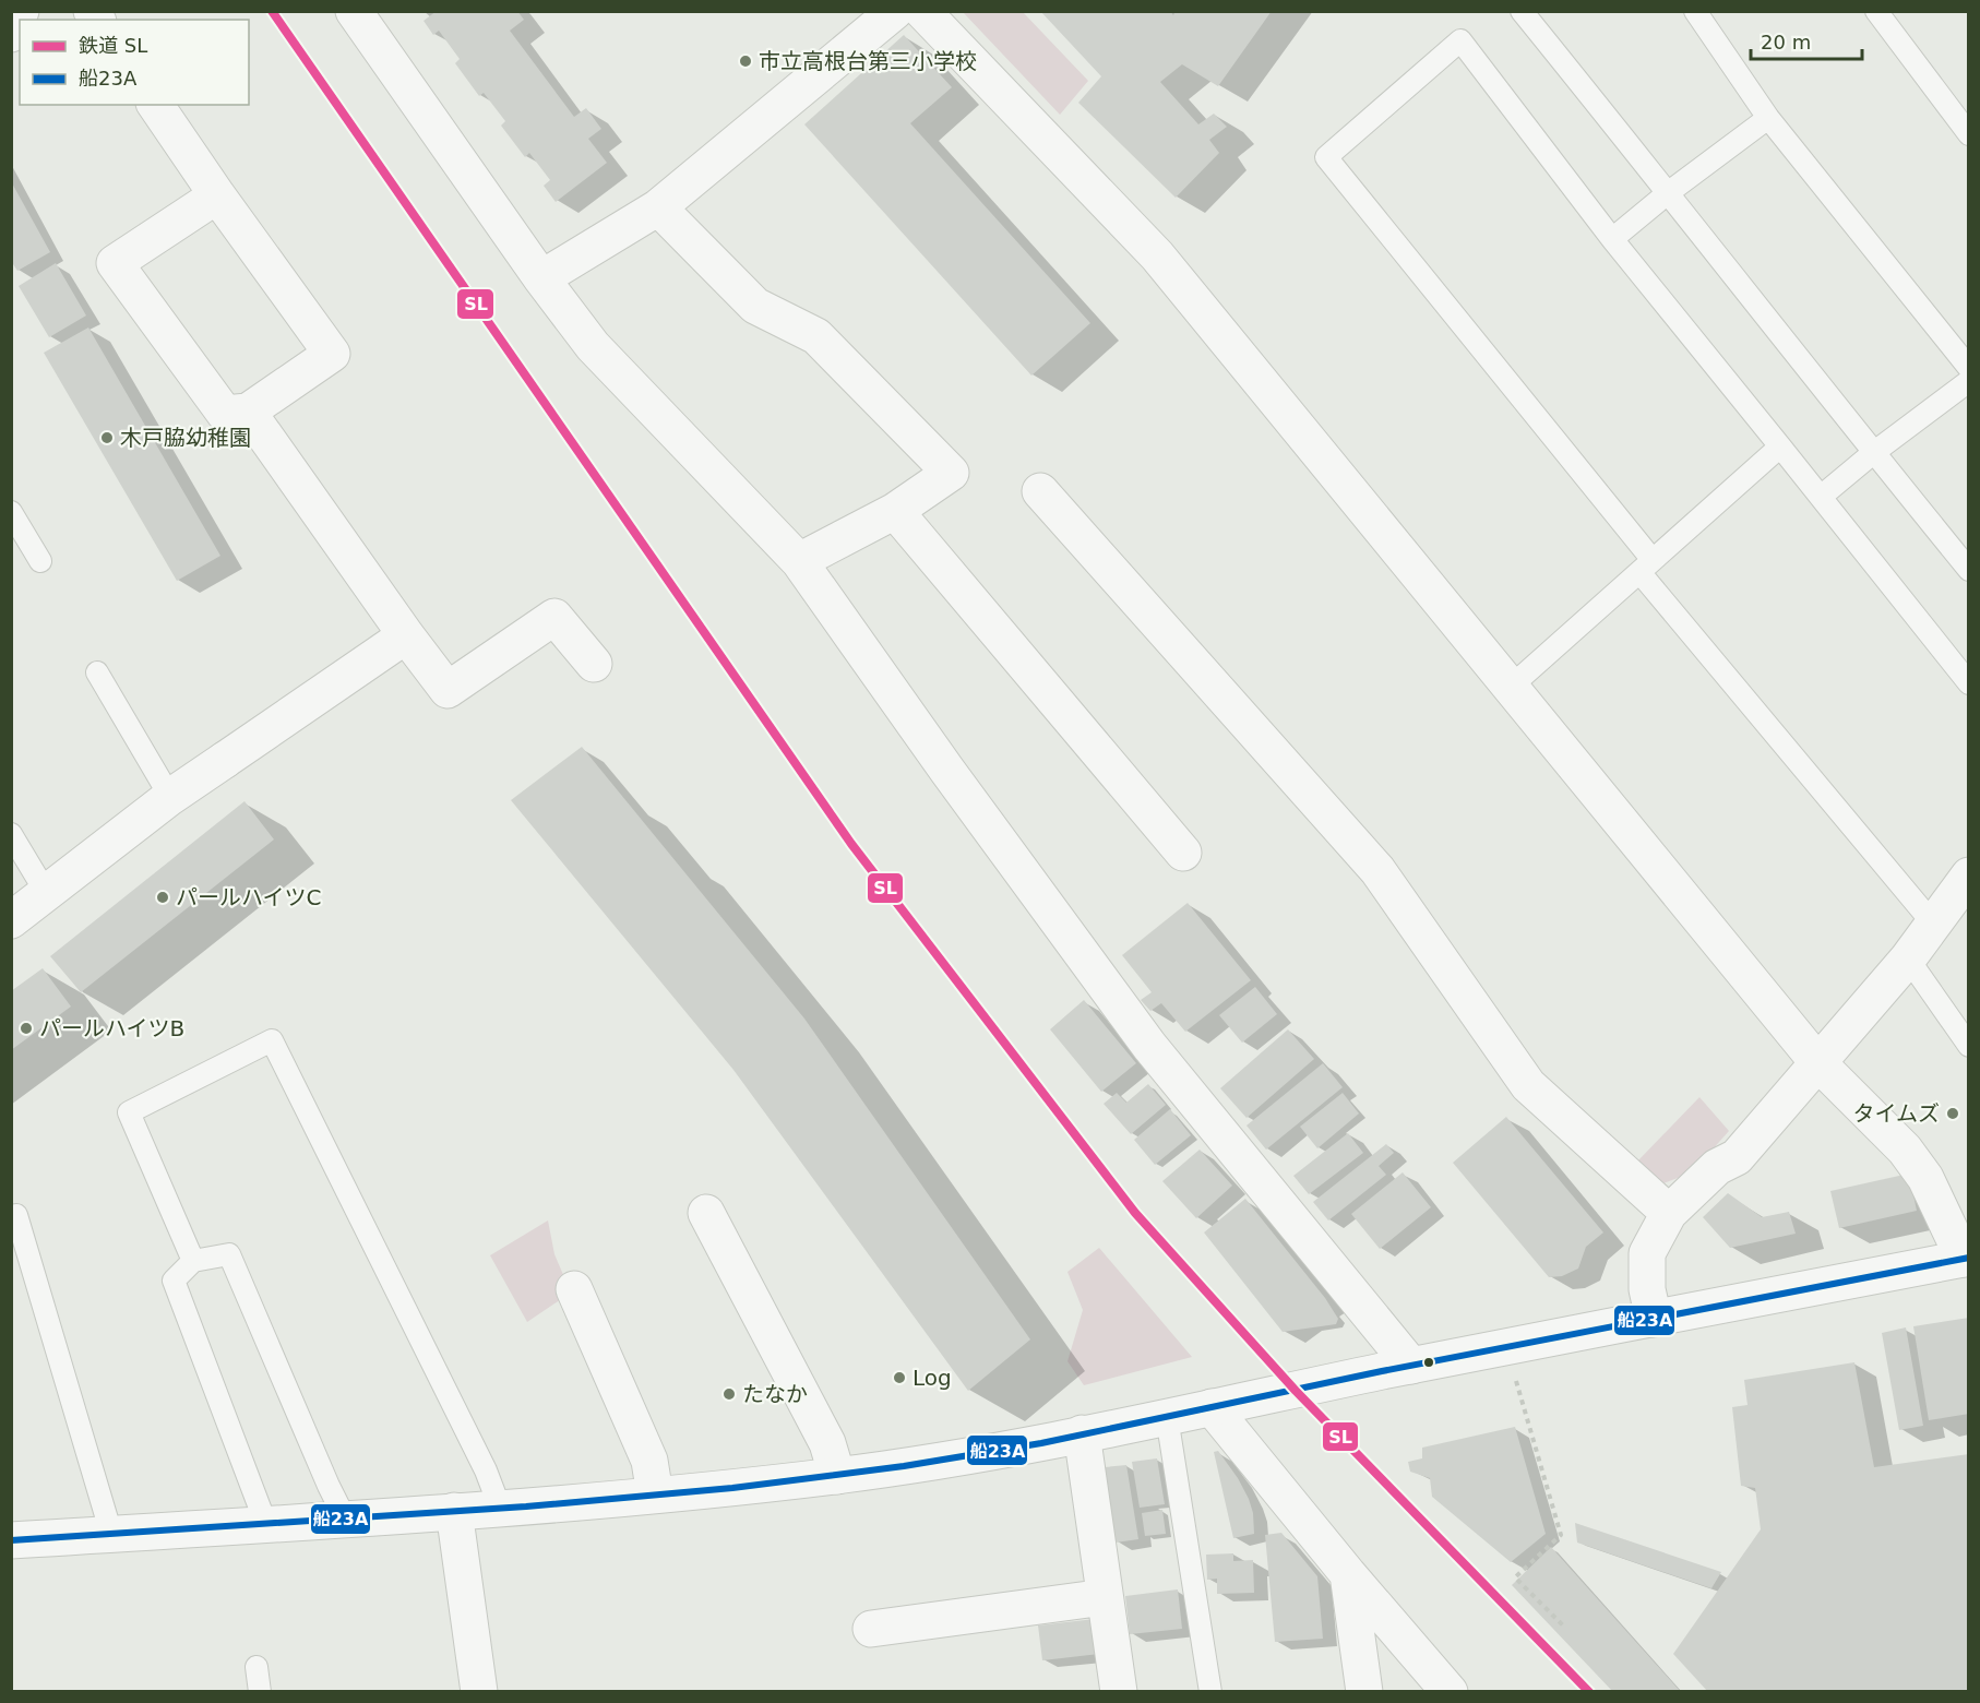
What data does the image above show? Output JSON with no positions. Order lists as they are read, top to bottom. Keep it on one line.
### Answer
{"places":["市立高根台第三小学校","木戸脇幼稚園","パールハイツC","パールハイツB","タイムズ","Log","たなか"],"lines":["rail line SL","transit line 船23A"],"legend":["鉄道 SL","船23A"],"scale_bar":"20 m"}
